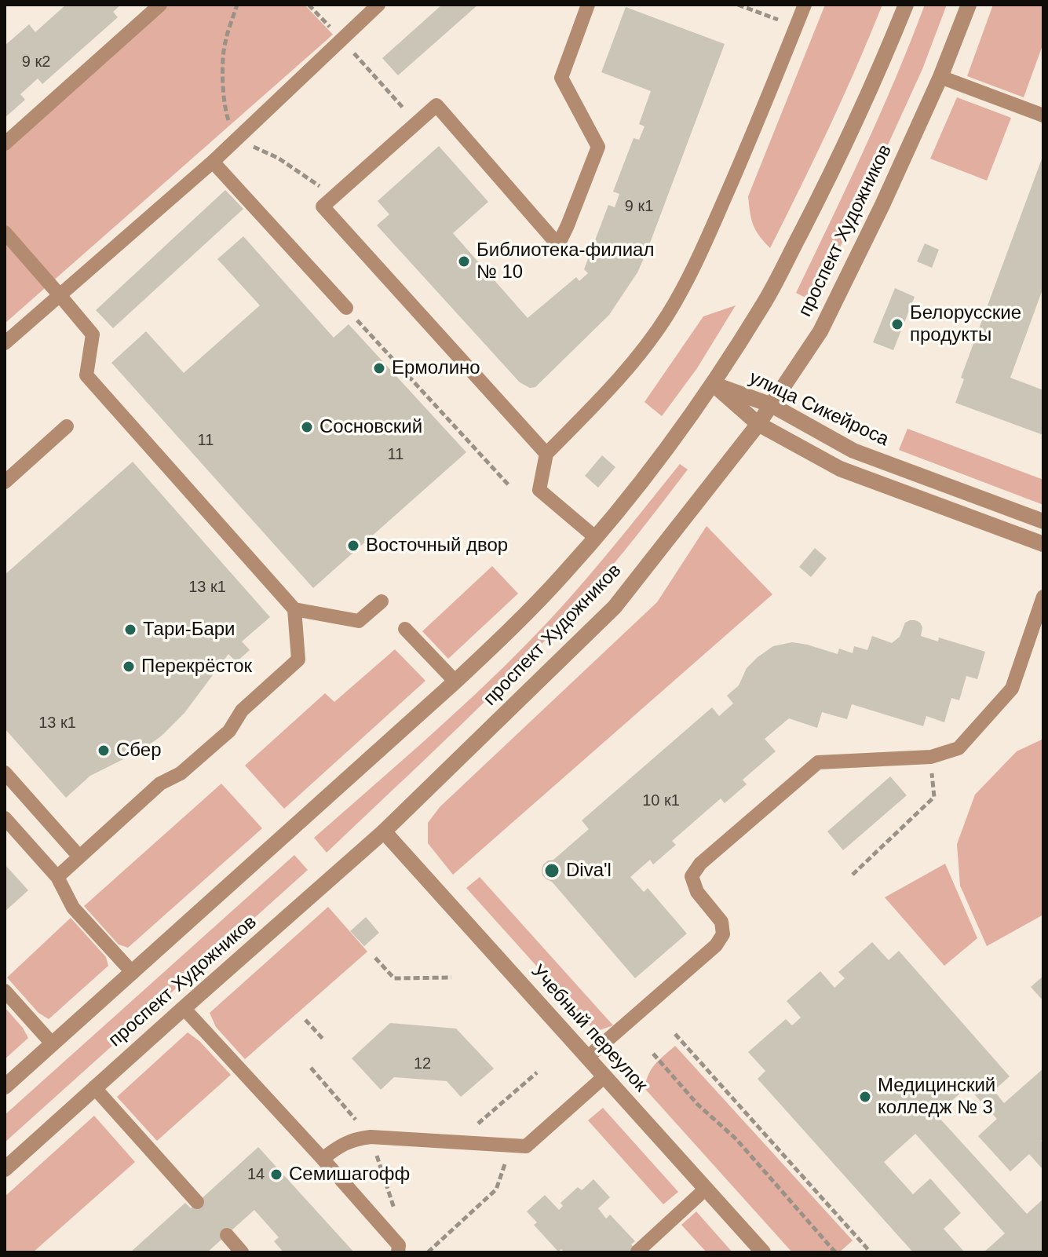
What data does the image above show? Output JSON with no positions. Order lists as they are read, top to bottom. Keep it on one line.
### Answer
{"streets":{"street":["проспект Художников","улица Сикейроса","Учебный переулок"]},"crossings":[["проспект Художников","улица Сикейроса"],["проспект Художников","Учебный переулок"]],"places":["Библиотека-филиал № 10","Белорусские продукты","Ермолино","Сосновский","Восточный двор","Тари-Бари","Перекрёсток","Сбер","Diva'l","Медицинский колледж № 3","Семишагофф"],"house_numbers":["9 к2","9 к1","11","11","13 к1","13 к1","10 к1","12","14"]}
